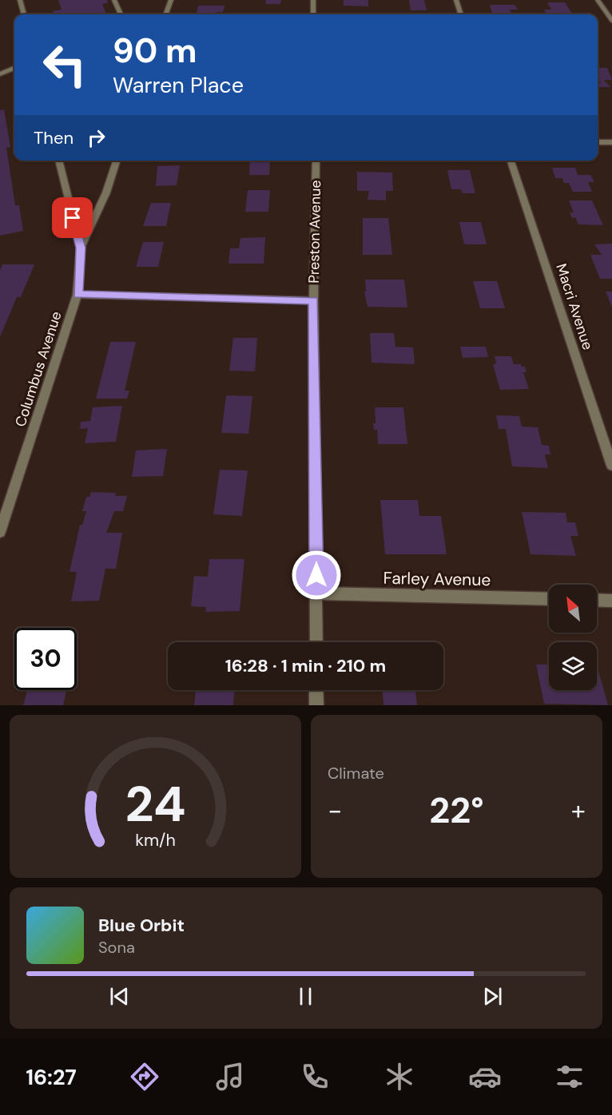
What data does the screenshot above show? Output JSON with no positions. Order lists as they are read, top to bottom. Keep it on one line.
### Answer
{"streets":{"street":["Preston Avenue","Macri Avenue","Columbus Avenue","Farley Avenue"]},"crossings":[["Preston Avenue","Farley Avenue"]],"north":"top left","page":{"turn":["90 m","Warren Place"],"then":"Then","limit":"30","trip":"16:28 · 1 min · 210 m","tile":"Climate","heat":["−","22°","+"],"song":["Blue Orbit","Sona"],"tabs":"16:27","gauge":["24","km/h"]}}
